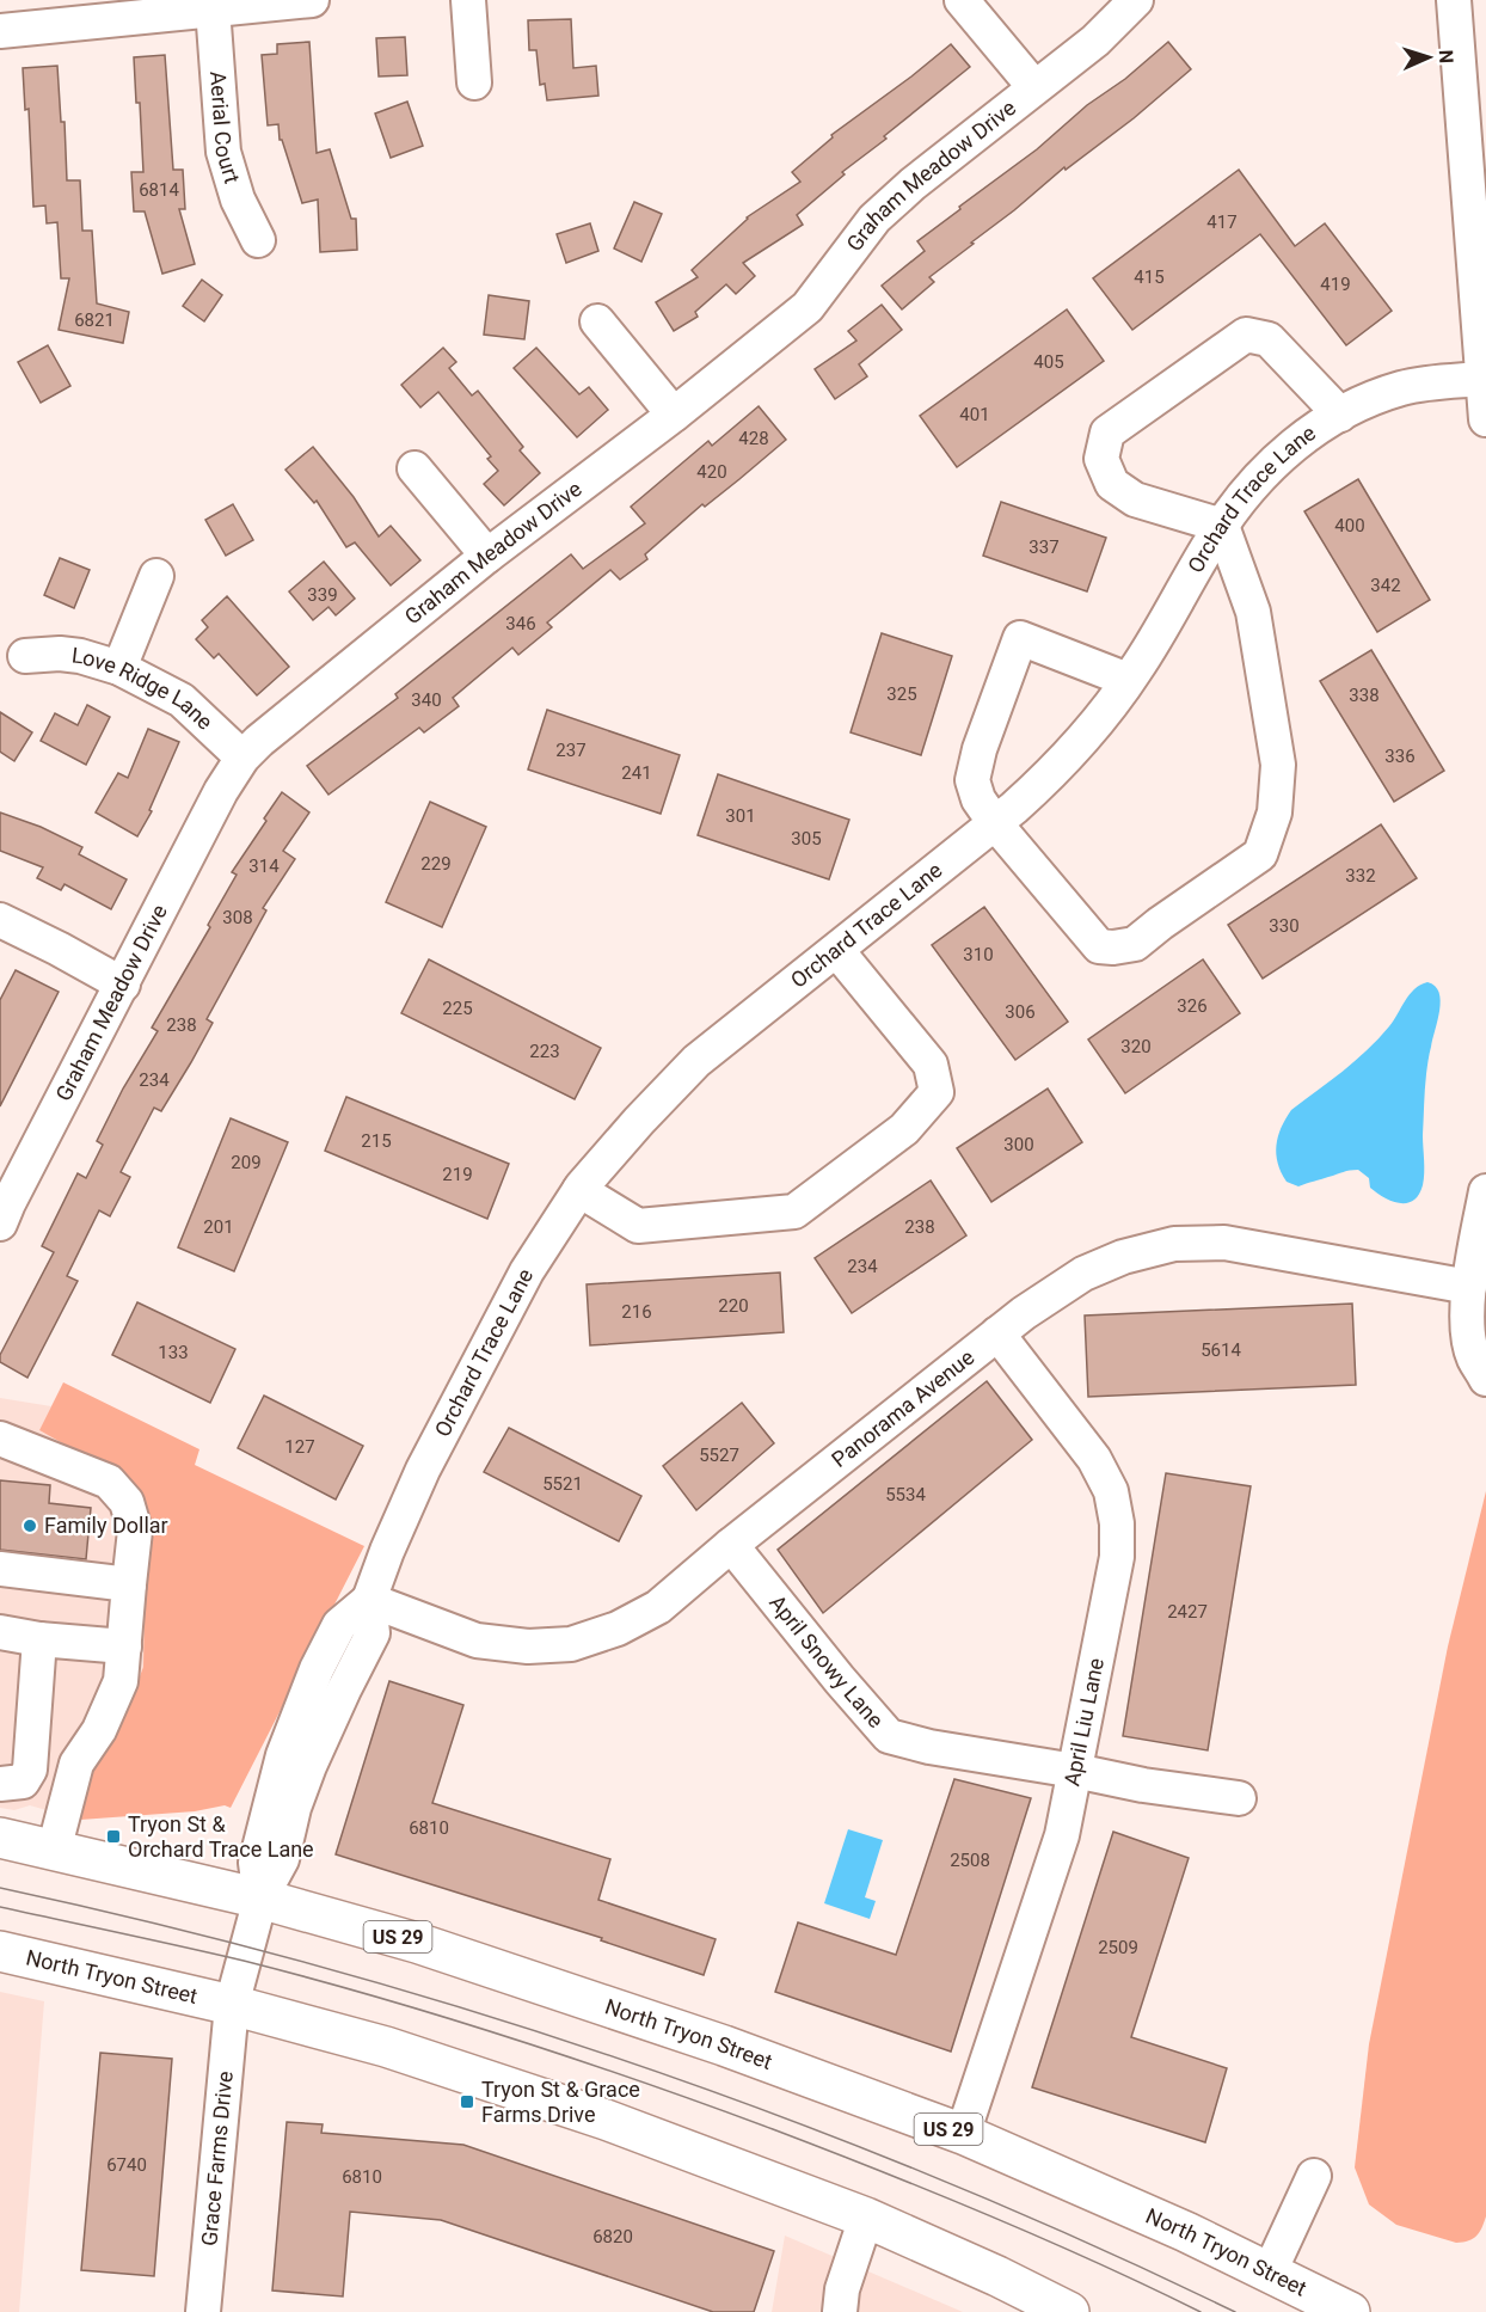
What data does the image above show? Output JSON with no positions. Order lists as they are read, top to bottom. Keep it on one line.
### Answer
{"streets":{"main road":["US 29","North Tryon Street"],"street":["Aerial Court","Graham Meadow Drive","Orchard Trace Lane","Love Ridge Lane","Panorama Avenue","April Snowy Lane","April Liu Lane","Grace Farms Drive"]},"crossings":[["Graham Meadow Drive","Love Ridge Lane"],["Orchard Trace Lane","Panorama Avenue"],["Orchard Trace Lane","North Tryon Street"],["Orchard Trace Lane","Grace Farms Drive"],["Panorama Avenue","April Snowy Lane"],["Panorama Avenue","April Liu Lane"],["April Snowy Lane","April Liu Lane"],["April Liu Lane","North Tryon Street"],["North Tryon Street","Grace Farms Drive"]],"places":{"other":["Family Dollar"],"transit":["Tryon St & Orchard Trace Lane","Tryon St & Grace Farms Drive"]},"house_numbers":["6814","417","415","419","6821","405","401","428","420","400","337","342","339","346","325","338","340","237","336","241","301","305","229","314","332","308","330","310","326","225","306","238","320","223","234","215","300","209","219","201","238","234","220","216","5614","133","127","5527","5521","5534","2427","6810","2508","2509","6740","6810","6820"],"north":"right"}
